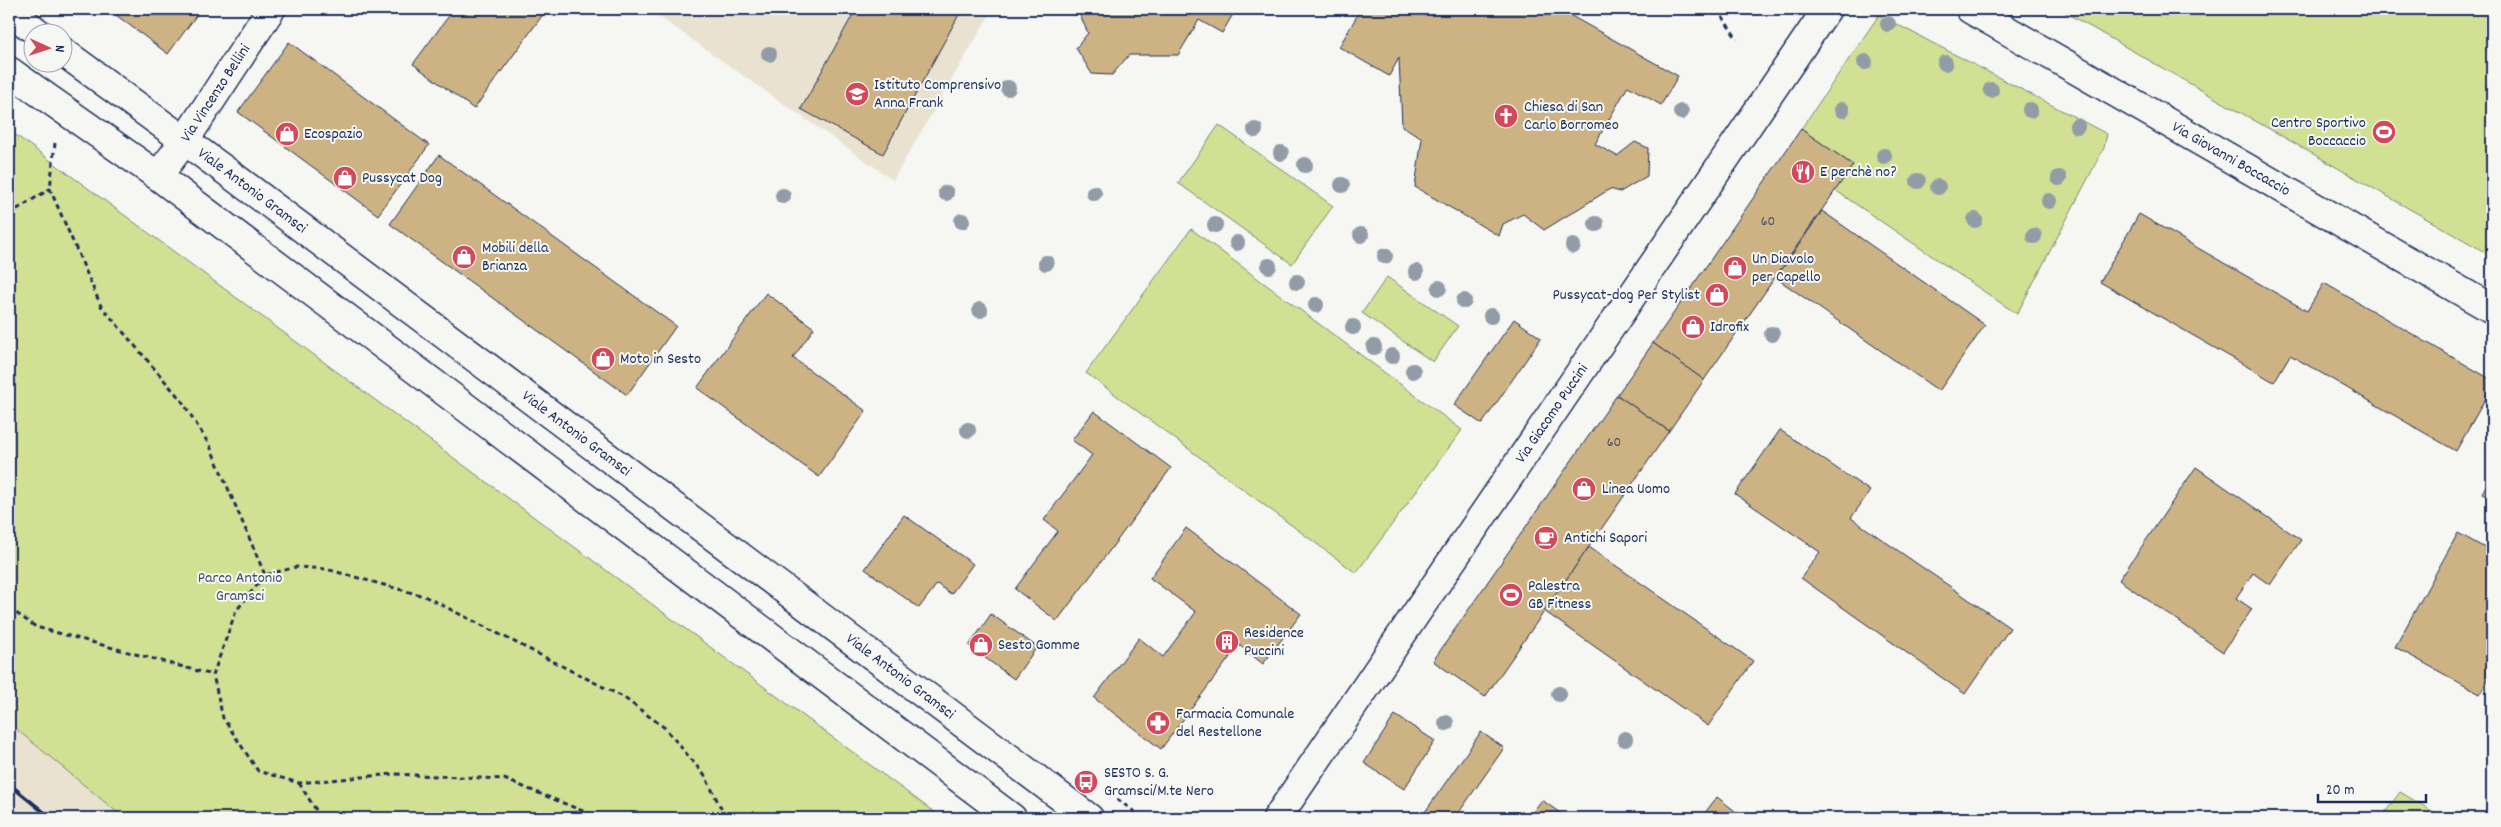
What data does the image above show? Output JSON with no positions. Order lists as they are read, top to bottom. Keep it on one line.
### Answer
{"streets":{"main road":["Via Vincenzo Bellini","Via Giovanni Boccaccio","Viale Antonio Gramsci","Via Giacomo Puccini"]},"crossings":[["Via Vincenzo Bellini","Viale Antonio Gramsci"]],"parks":["Parco Antonio Gramsci"],"places":{"school or university":["Istituto Comprensivo Anna Frank"],"church":["Chiesa di San Carlo Borromeo"],"sports":["Centro Sportivo Boccaccio","Palestra GB Fitness"],"shop":["Ecospazio","Pussycat Dog","Mobili della Brianza","Un Diavolo per Capello","Pussycat-dog Per Stylist","Idrofix","Moto in Sesto","Linea Uomo","Sesto Gomme"],"restaurant":["E perchè no?"],"cafe":["Antichi Sapori"],"building":["Residence Puccini"],"pharmacy":["Farmacia Comunale del Restellone"],"bus stop":["SESTO S. G. Gramsci/M.te Nero"]},"house_numbers":["60","60"],"scale_bar":"20 m","north":"right"}
